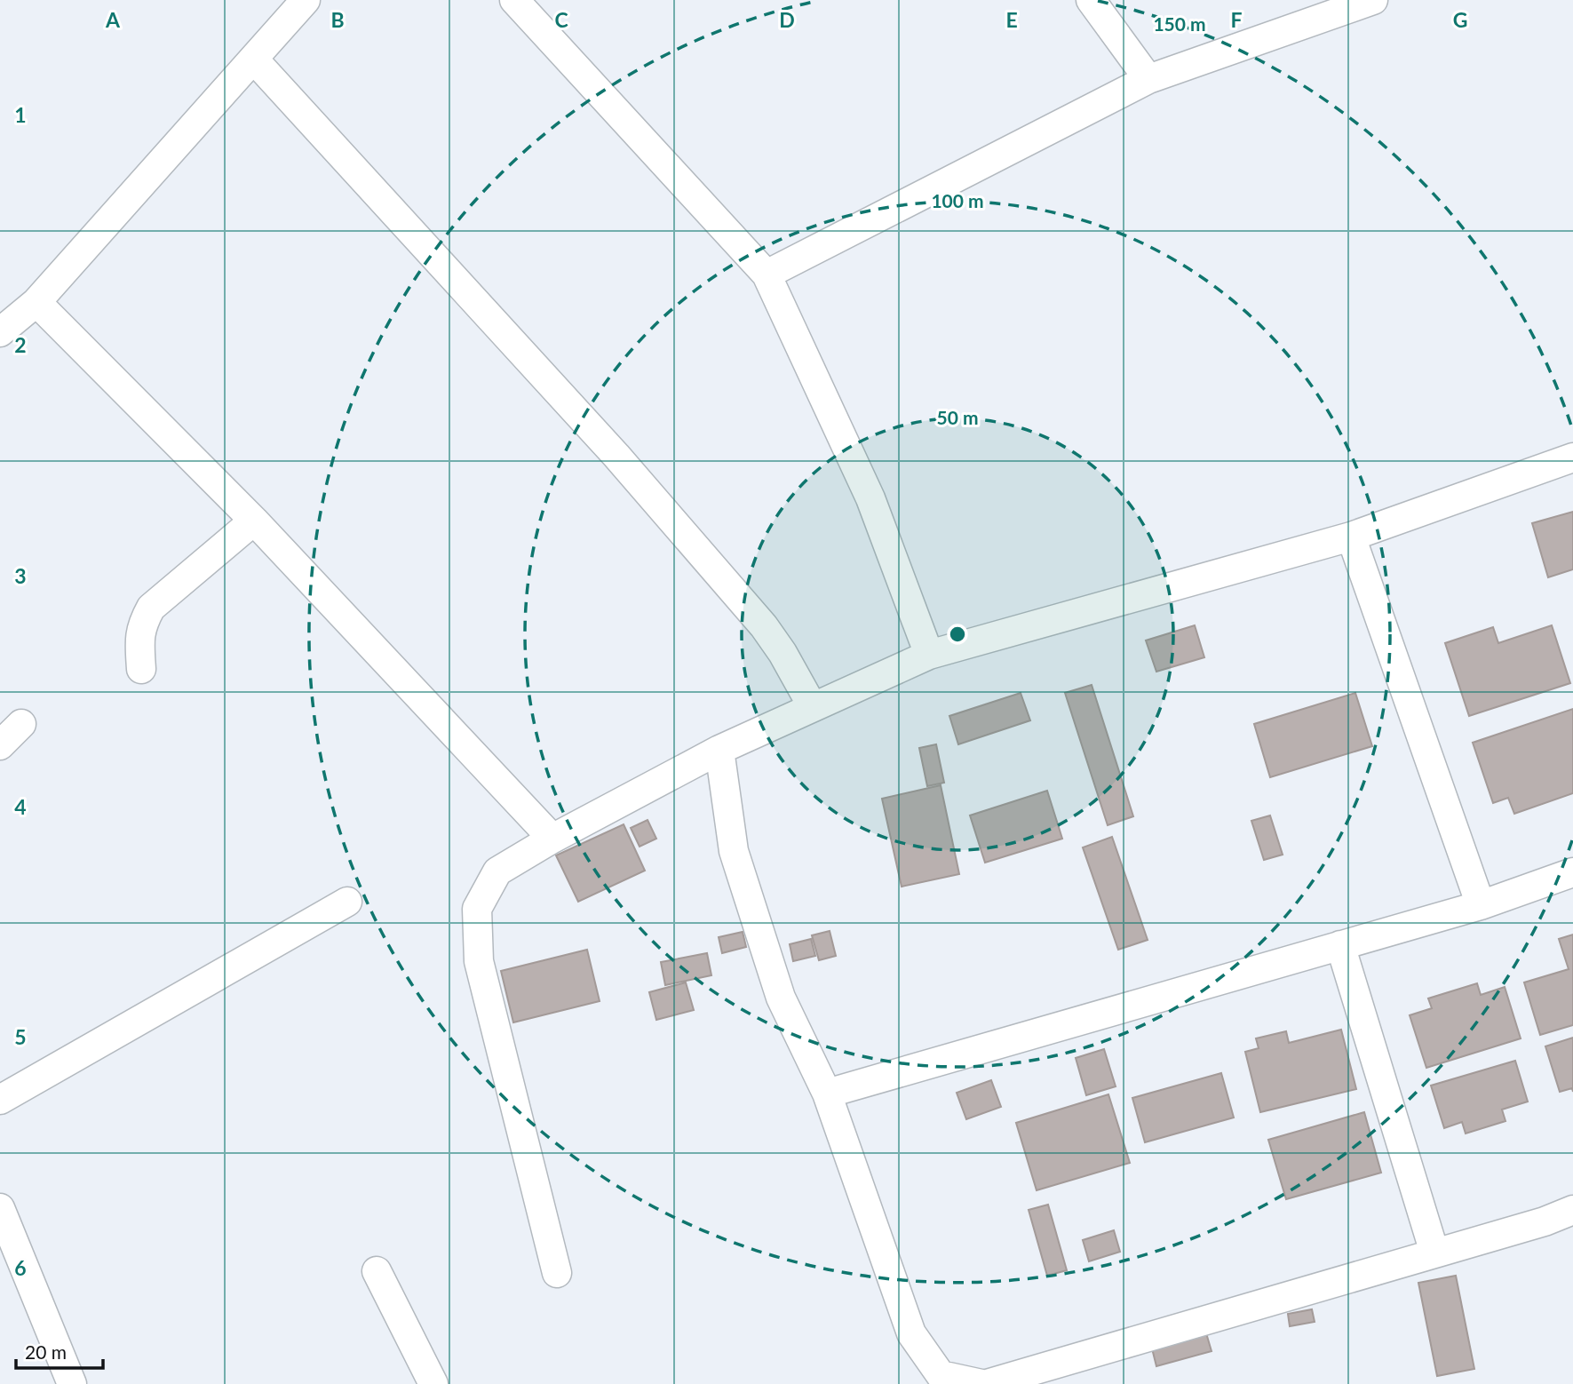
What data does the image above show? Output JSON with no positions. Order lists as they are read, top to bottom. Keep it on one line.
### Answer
{"scale_bar":"20 m","grid":{"columns":["A","B","C","D","E","F","G"],"rows":["1","2","3","4","5","6"]},"rings":["150 m","100 m","50 m"]}
